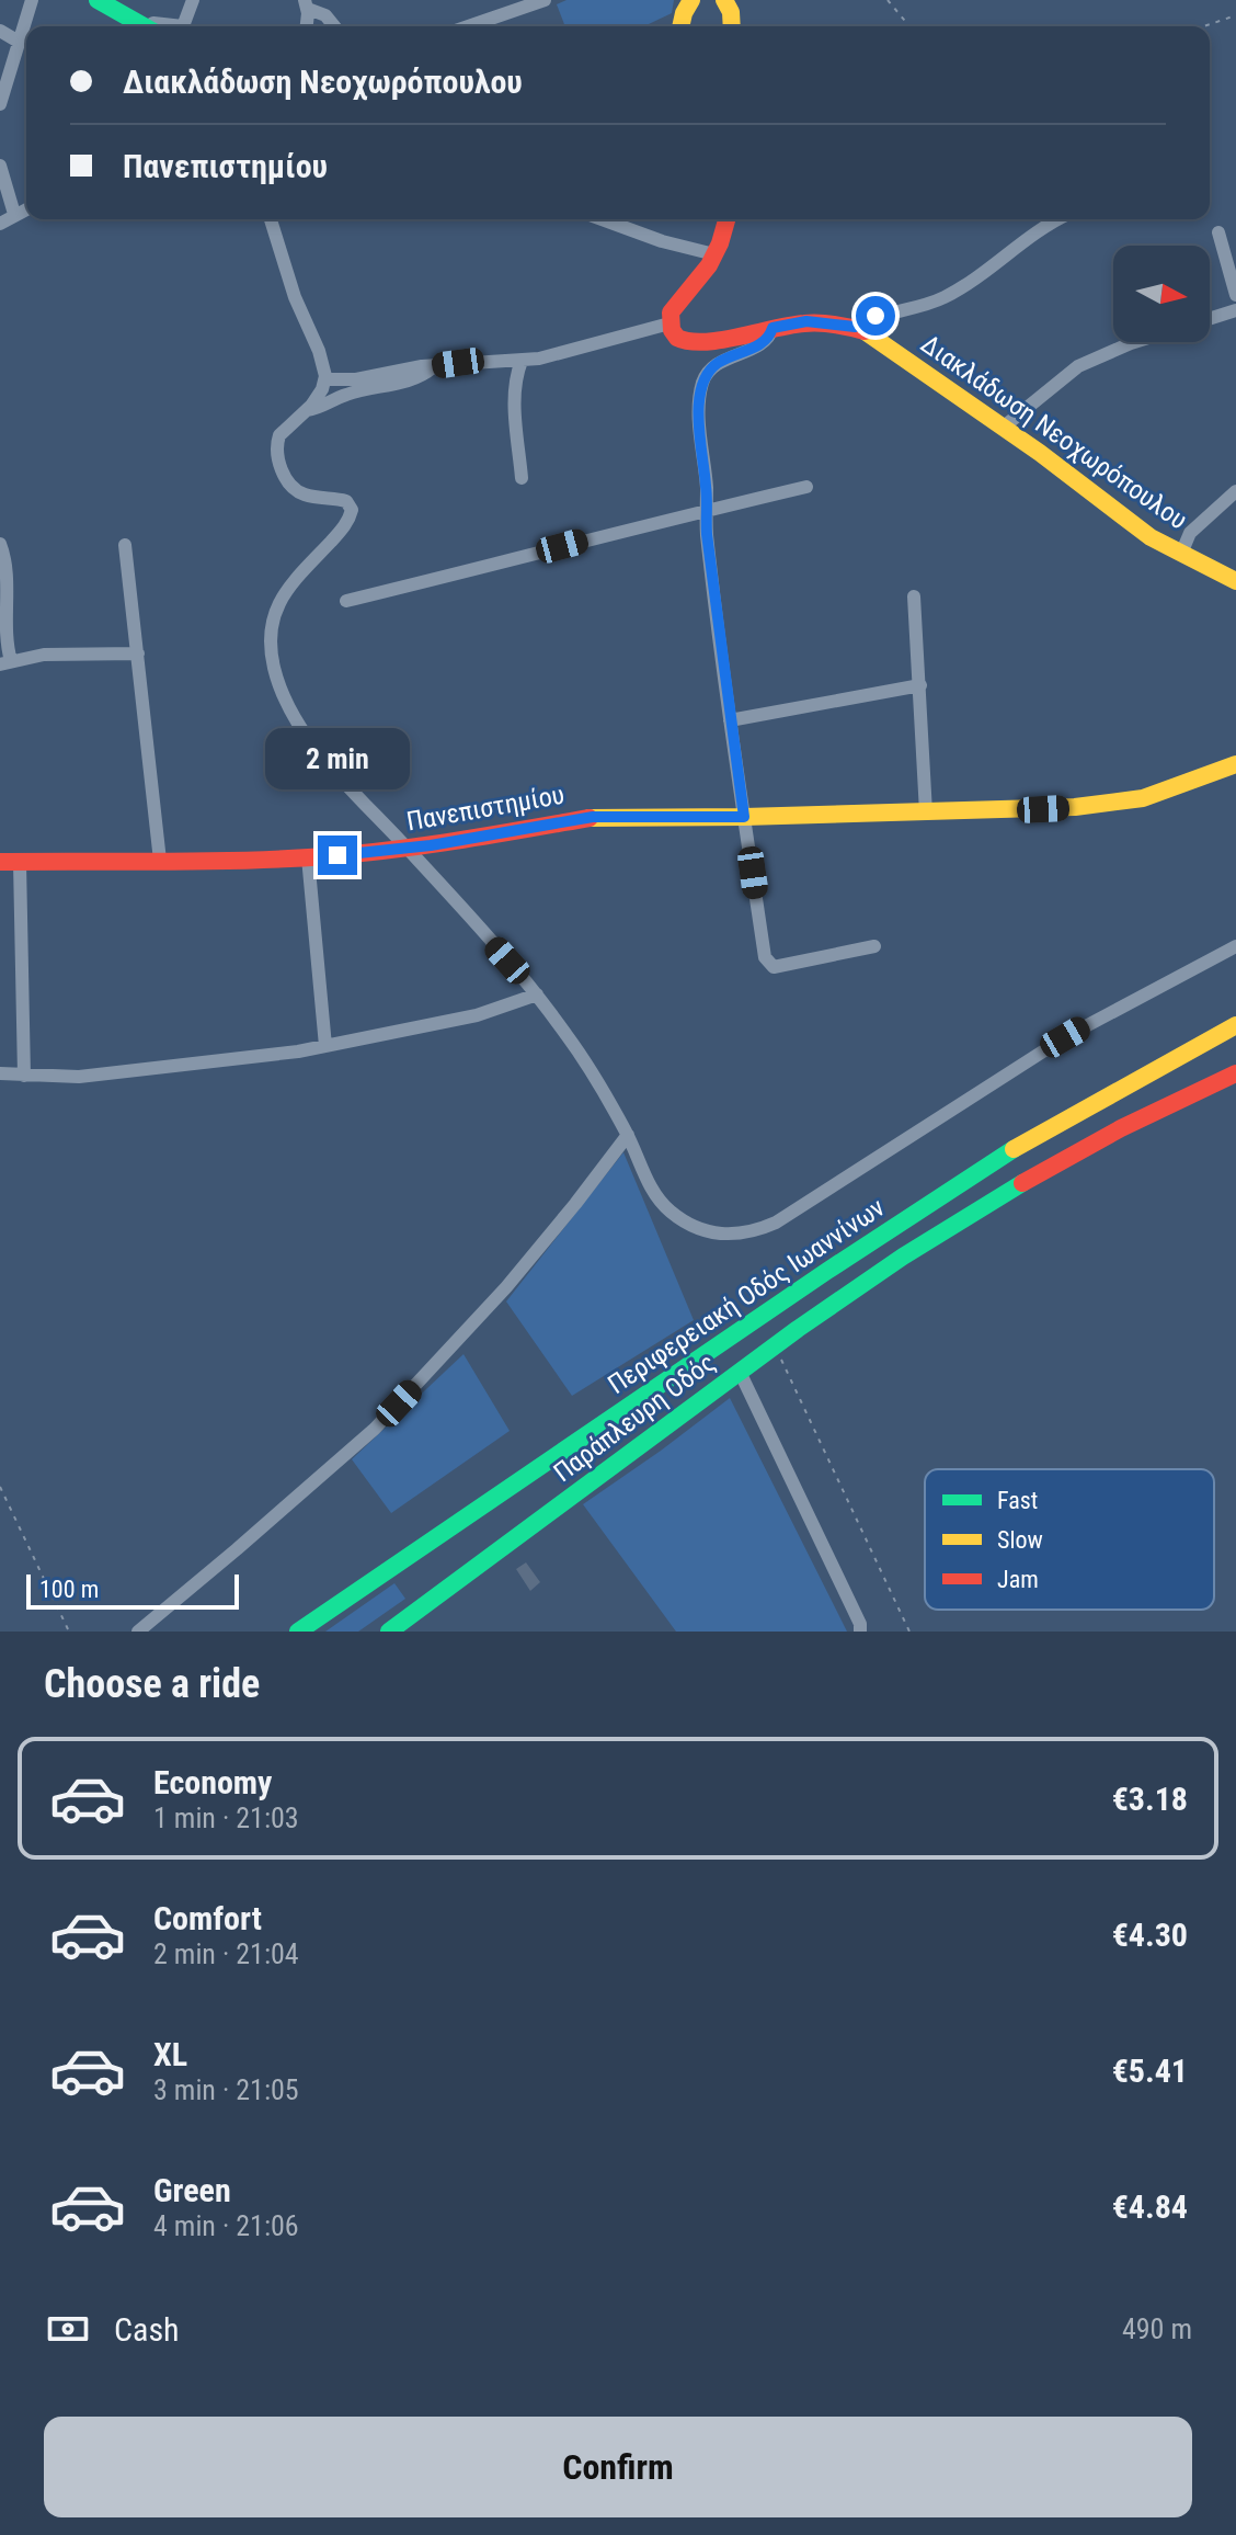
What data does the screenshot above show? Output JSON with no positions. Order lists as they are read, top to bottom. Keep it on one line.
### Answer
{"streets":{"main road":["Διακλάδωση Νεοχωρόπουλου","Πανεπιστημίου","Περιφερειακή Οδός Ιωαννίνων","Παράπλευρη Οδός"]},"legend":["Fast","Slow","Jam"],"scale_bar":"100 m","north":"right","page":{"banner":["Διακλάδωση Νεοχωρόπουλου","Πανεπιστημίου"],"bubble":"2 min","scale":"100 m","heading":"Choose a ride","list":[{"name":"Economy","note":"1 min · 21:03","value":"€3.18"},{"name":"Comfort","note":"2 min · 21:04","value":"€4.30"},{"name":"XL","note":"3 min · 21:05","value":"€5.41"},{"name":"Green","note":"4 min · 21:06","value":"€4.84"}],"pay":["Cash","490 m"],"buttons":"Confirm"}}
